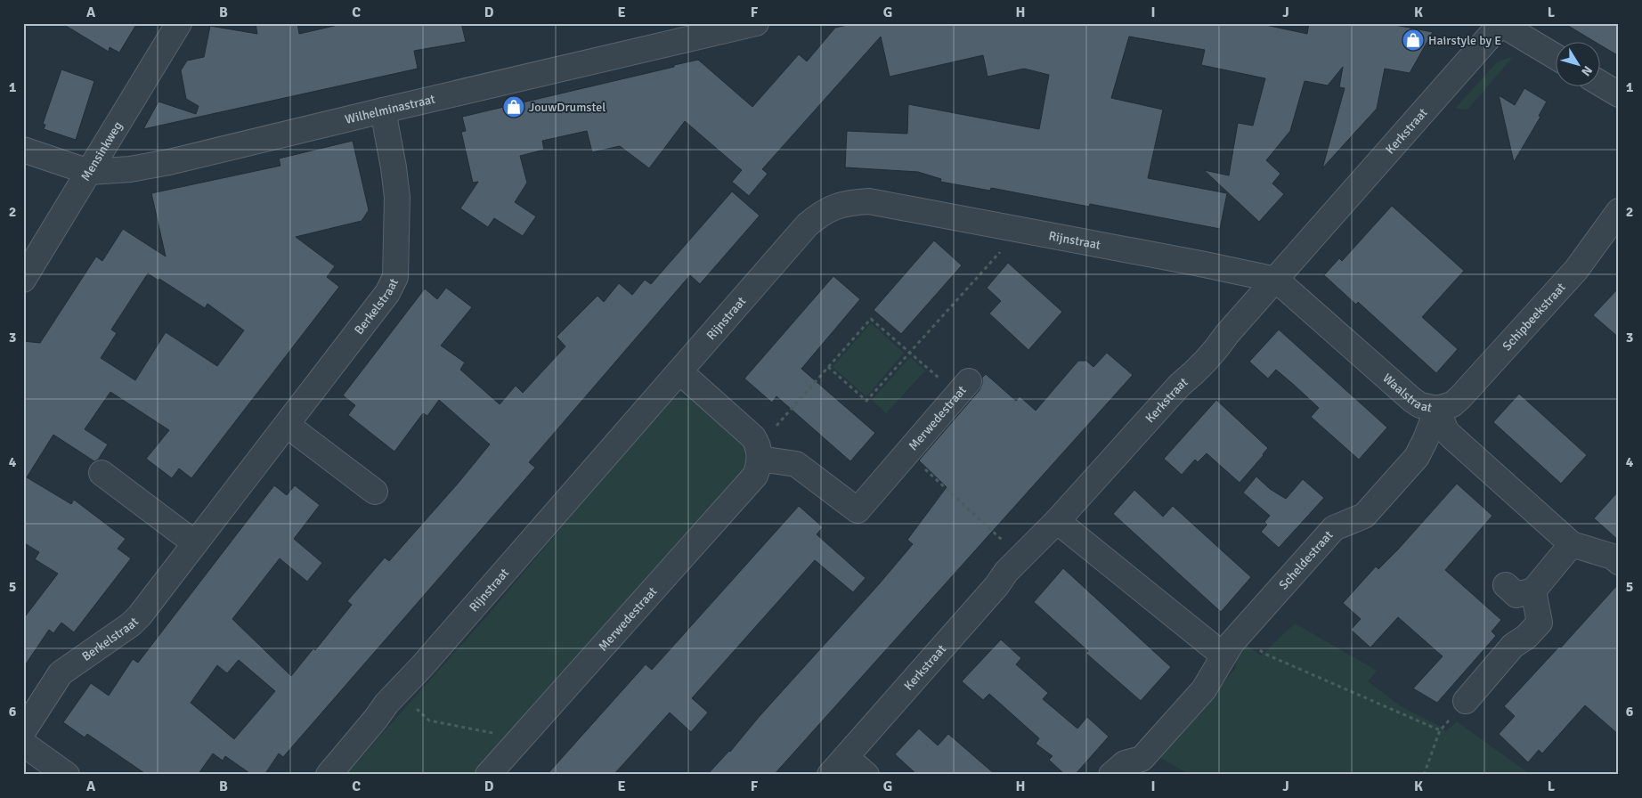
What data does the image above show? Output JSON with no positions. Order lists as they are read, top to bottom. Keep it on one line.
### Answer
{"streets":{"street":["Wilhelminastraat","Kerkstraat","Mensinkweg","Rijnstraat","Berkelstraat","Schipbeekstraat","Waalstraat","Merwedestraat","Scheldestraat"]},"crossings":[["Wilhelminastraat","Mensinkweg"],["Wilhelminastraat","Berkelstraat"],["Kerkstraat","Rijnstraat"],["Kerkstraat","Waalstraat"],["Rijnstraat","Waalstraat"],["Schipbeekstraat","Waalstraat"],["Schipbeekstraat","Scheldestraat"],["Waalstraat","Scheldestraat"]],"places":{"shop":["Hairstyle by E","JouwDrumstel"]},"north":"bottom right","grid":{"columns":["A","B","C","D","E","F","G","H","I","J","K","L"],"rows":["1","2","3","4","5","6"]}}
